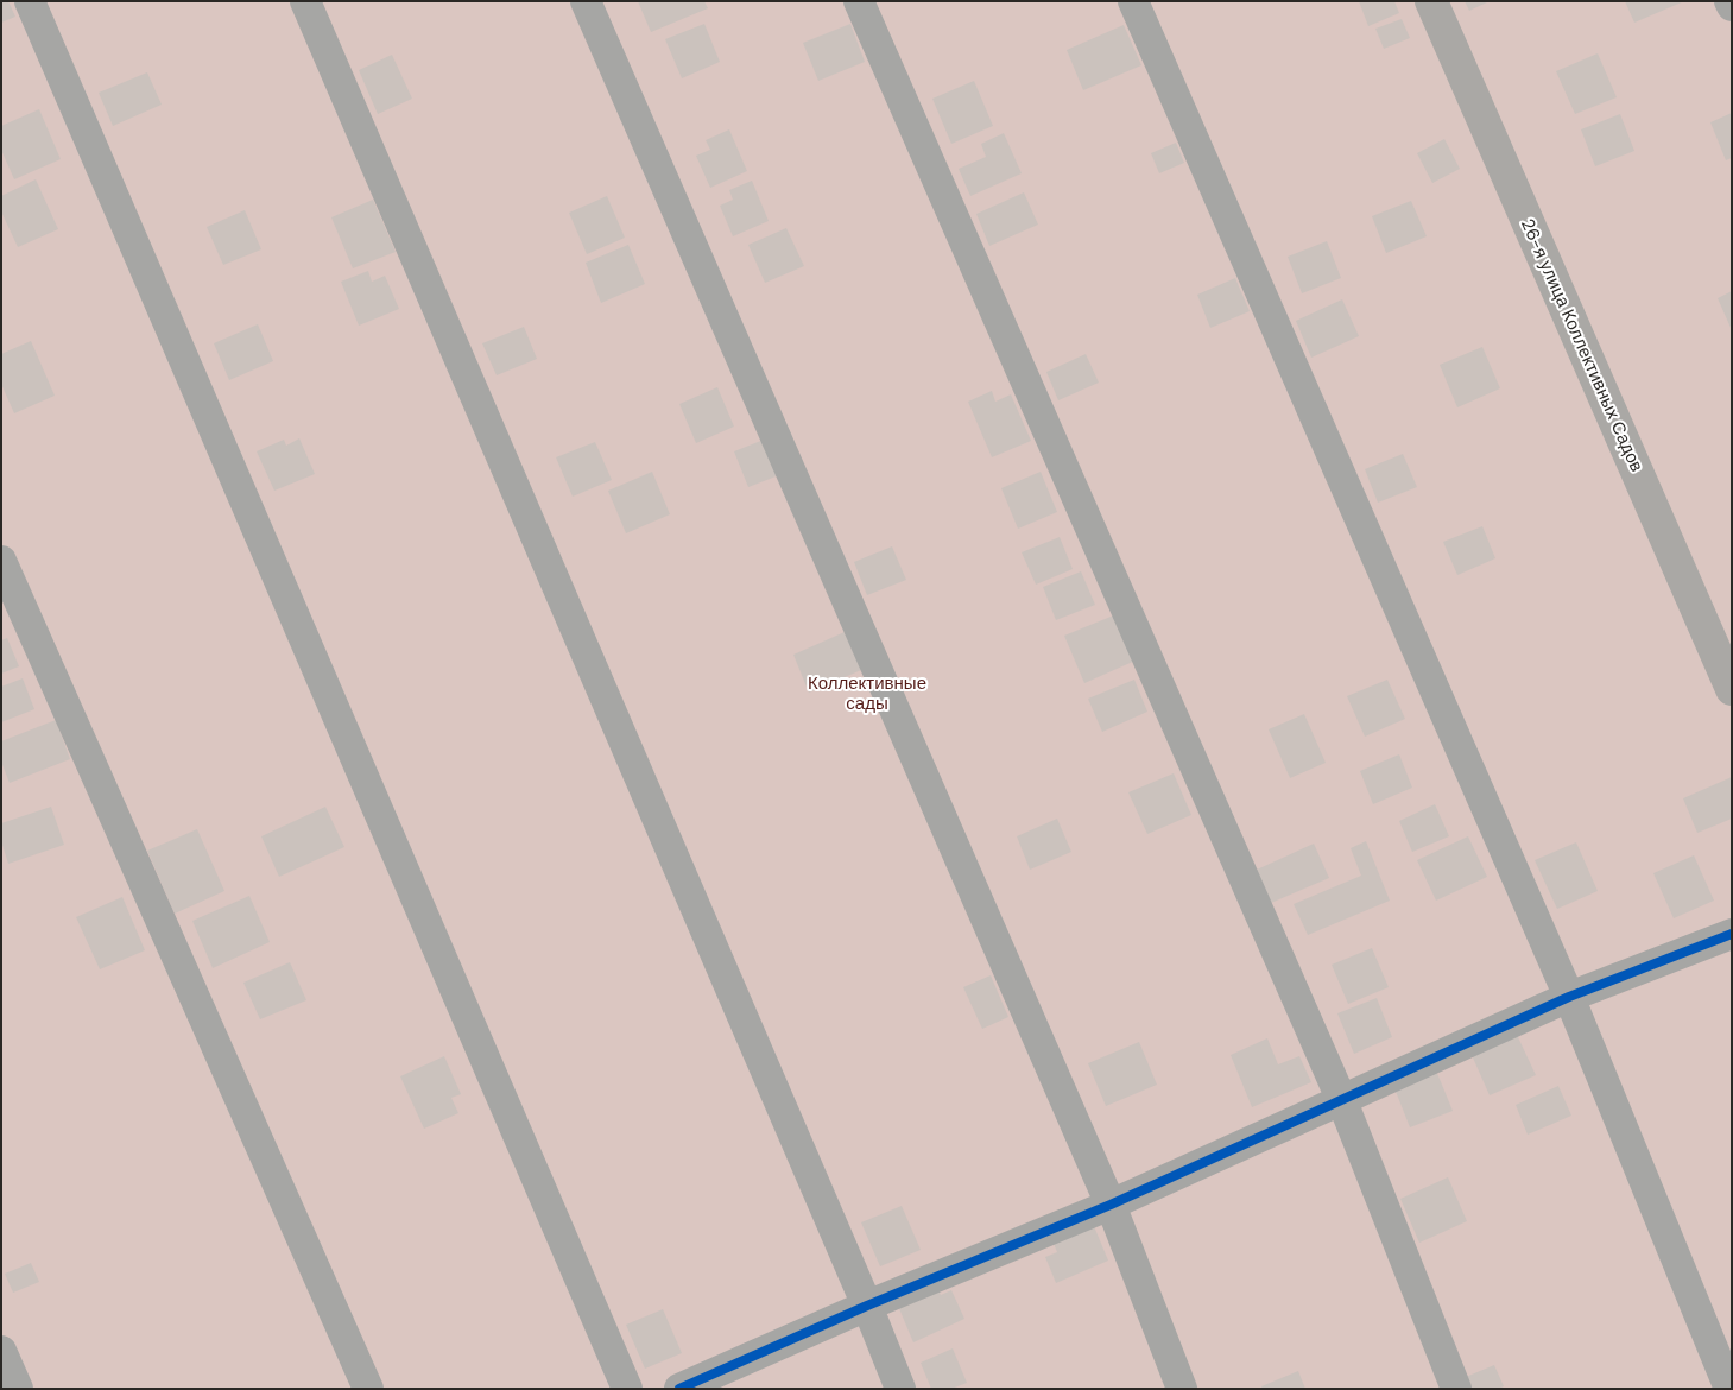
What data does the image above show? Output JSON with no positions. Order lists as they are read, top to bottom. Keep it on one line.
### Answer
{"streets":{"main road":["26-я улица Коллективных Садов"]},"parks":["Коллективные сады"]}
